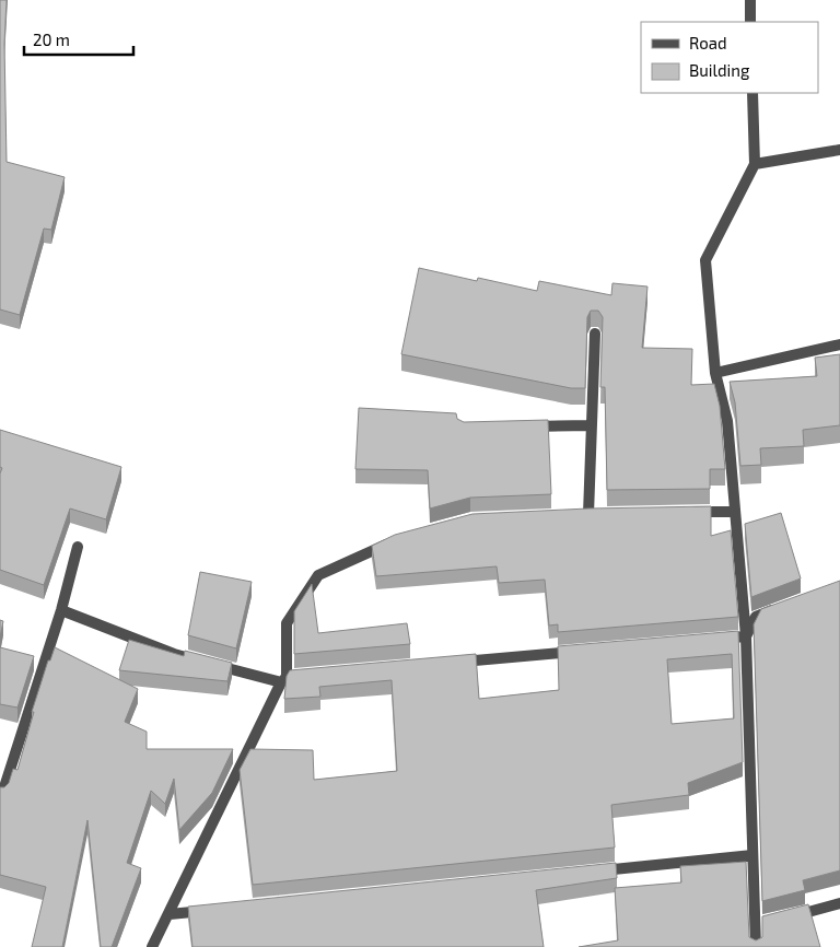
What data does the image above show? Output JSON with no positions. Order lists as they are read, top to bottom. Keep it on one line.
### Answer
{"legend":["Road","Building"],"scale_bar":"20 m"}
